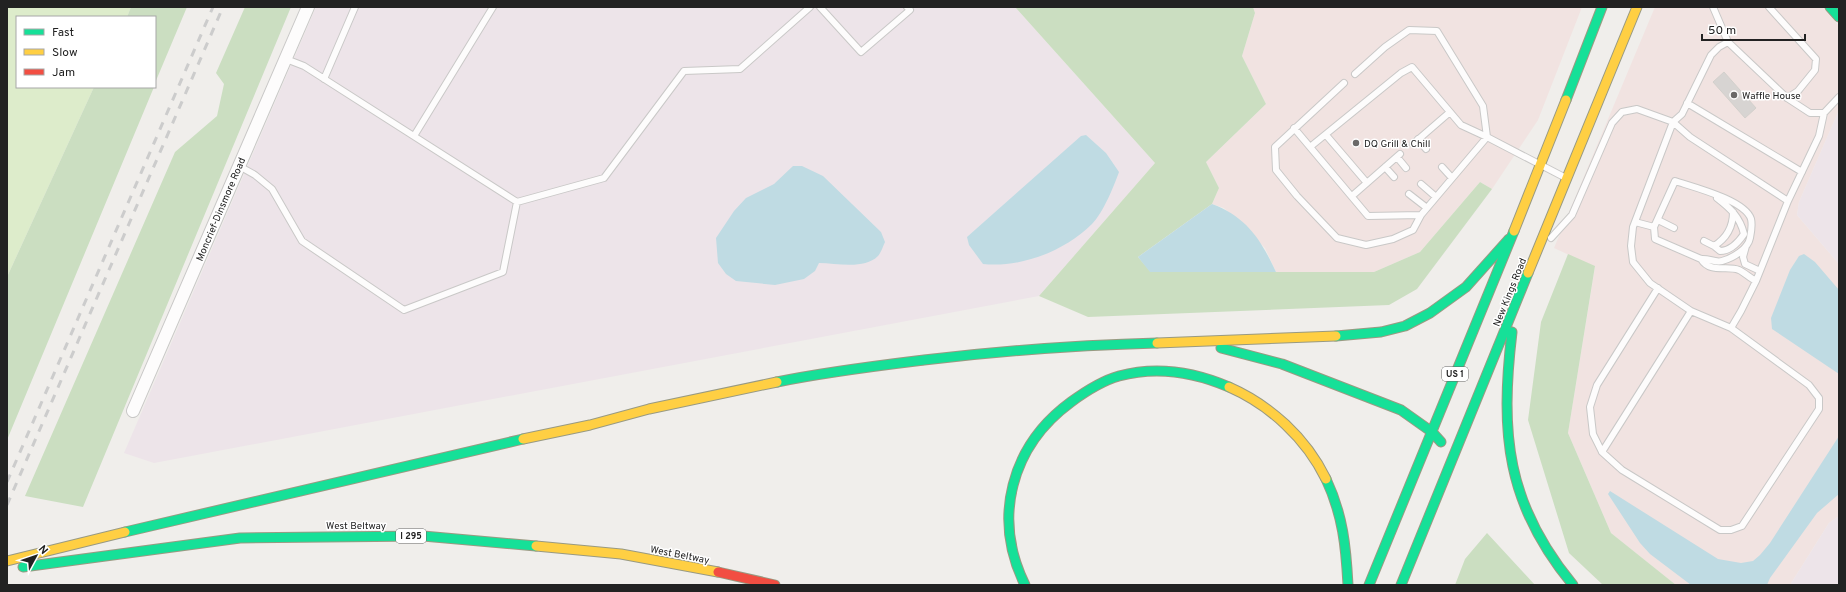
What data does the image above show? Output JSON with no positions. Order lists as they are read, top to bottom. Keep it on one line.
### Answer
{"streets":{"main road":["New Kings Road","US 1","West Beltway","I 295"],"street":["Moncrief-Dinsmore Road"]},"places":["Waffle House","DQ Grill & Chill"],"legend":["Fast","Slow","Jam"],"scale_bar":"50 m","north":"top right"}
